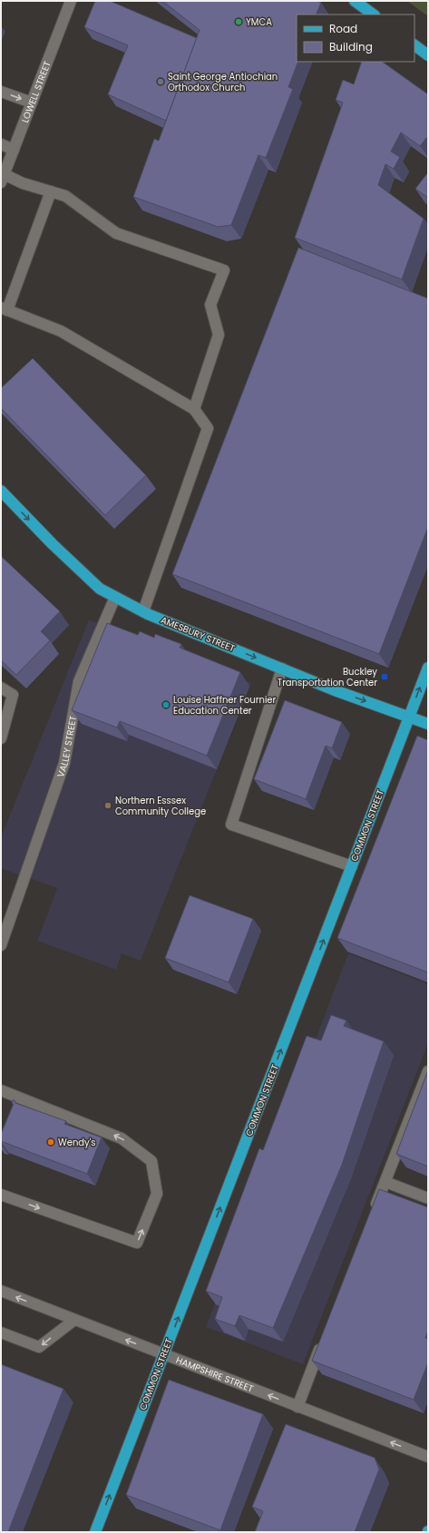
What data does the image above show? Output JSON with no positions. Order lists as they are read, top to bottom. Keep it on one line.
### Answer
{"streets":{"main road":["AMESBURY STREET","COMMON STREET"],"street":["LOWELL STREET","VALLEY STREET","HAMPSHIRE STREET"]},"crossings":[["AMESBURY STREET","VALLEY STREET"],["AMESBURY STREET","COMMON STREET"],["COMMON STREET","HAMPSHIRE STREET"]],"one_way":["AMESBURY STREET","COMMON STREET","HAMPSHIRE STREET"],"places":{"other":["YMCA","Saint George Antiochian Orthodox Church","Louise Haffner Fournier Education Center","Northern Esssex Community College","Wendy's"],"transit":["Buckley Transportation Center"]},"legend":["Road","Building"]}
